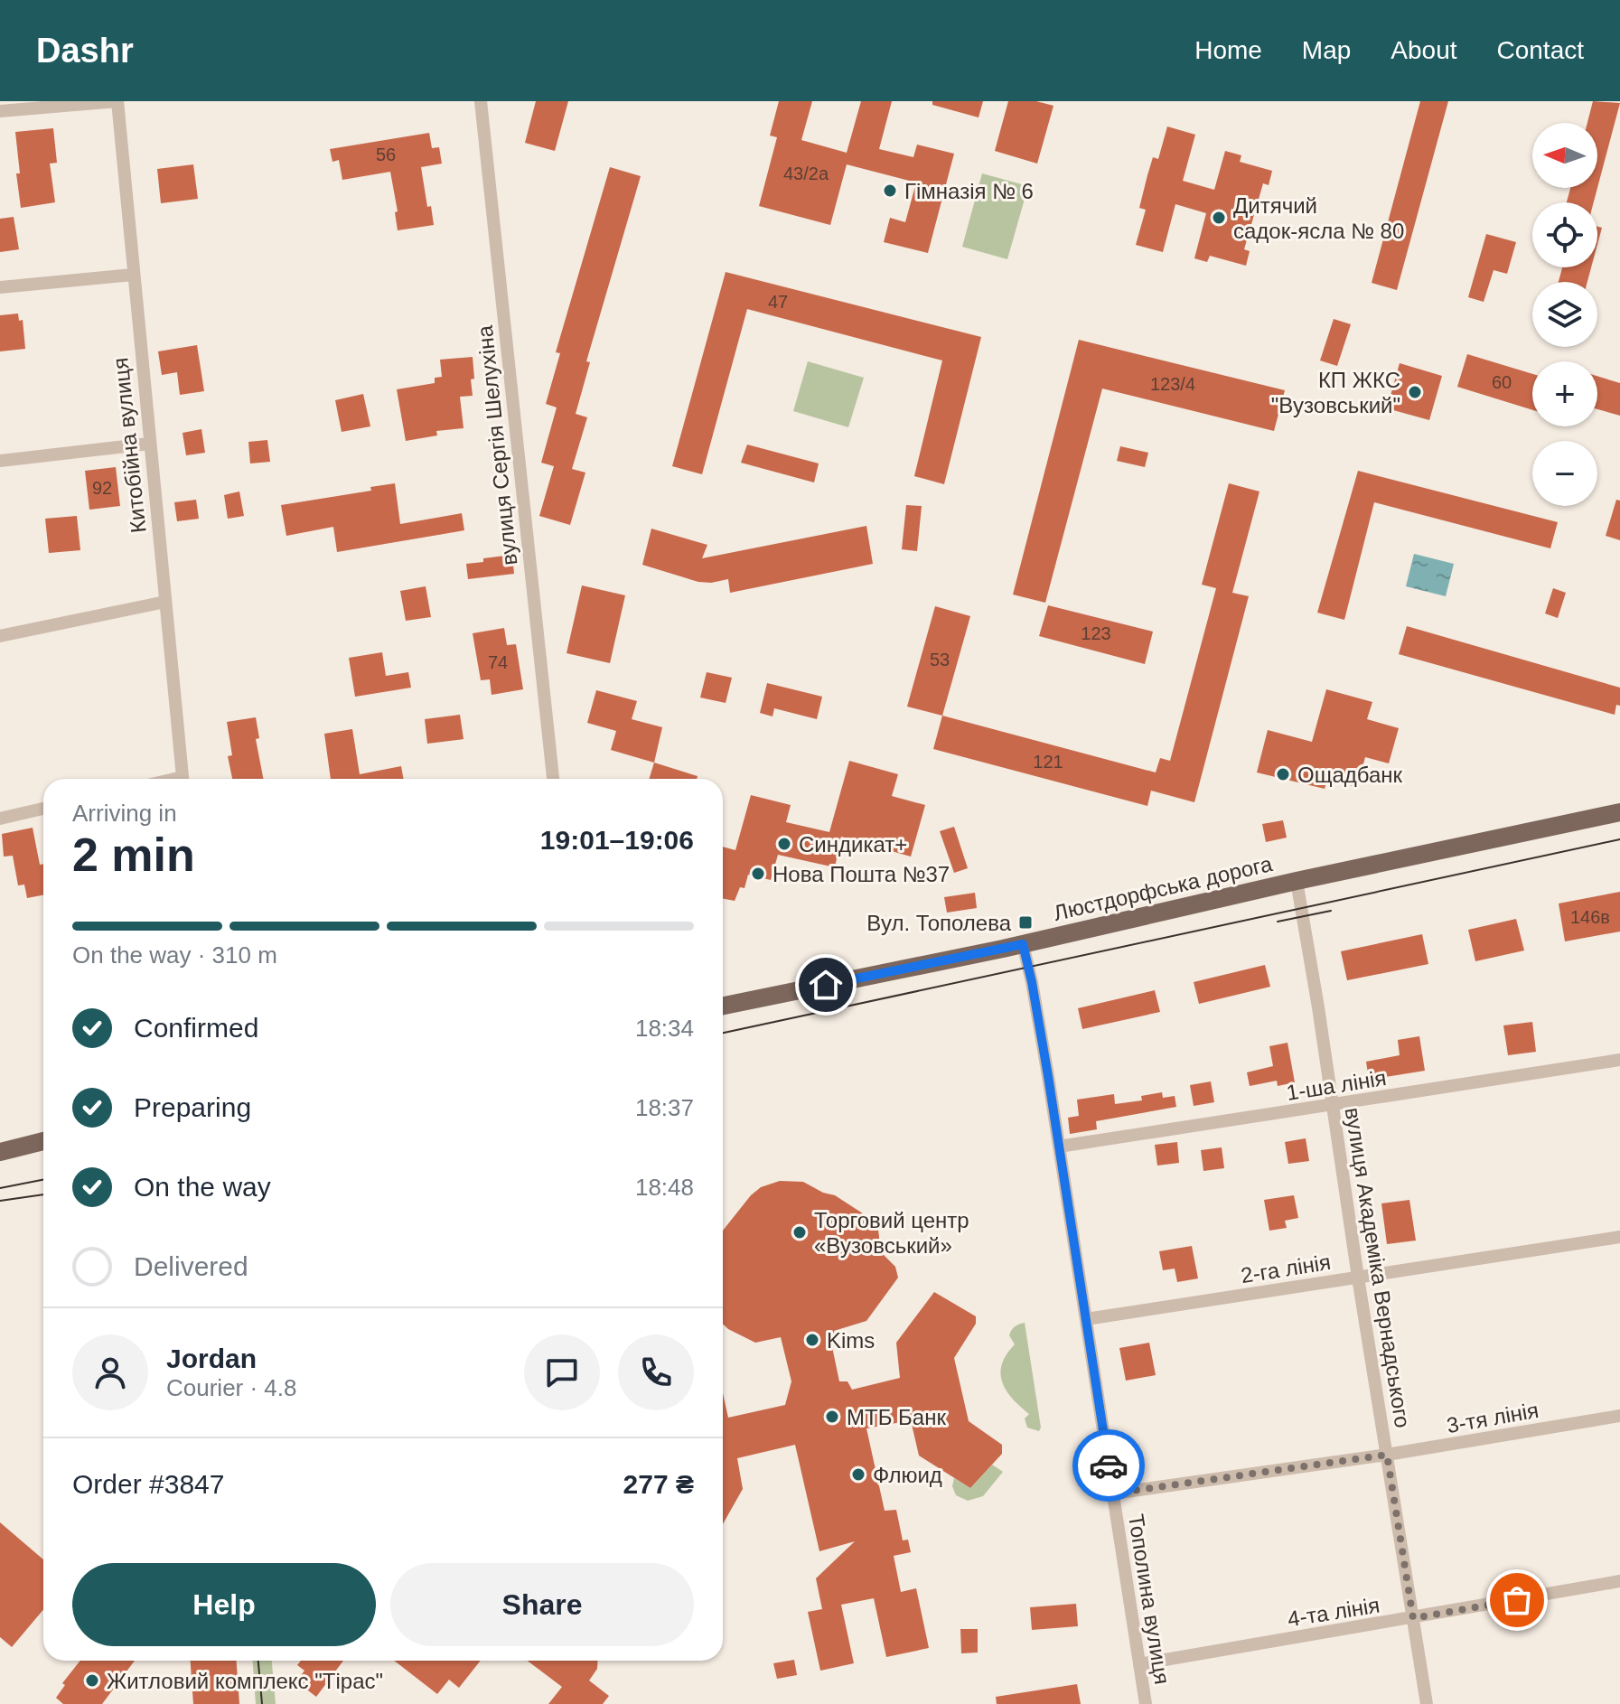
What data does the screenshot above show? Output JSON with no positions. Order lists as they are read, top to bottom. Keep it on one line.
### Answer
{"streets":{"main road":["Люстдорфська дорога"],"street":["Китобійна вулиця","вулиця Сергія Шелухіна","1-ша лінія","вулиця Академіка Вернадського","2-га лінія","3-тя лінія","Тополина вулиця","4-та лінія"]},"crossings":[["Люстдорфська дорога","вулиця Академіка Вернадського"],["Люстдорфська дорога","Тополина вулиця"],["1-ша лінія","вулиця Академіка Вернадського"],["1-ша лінія","Тополина вулиця"],["вулиця Академіка Вернадського","2-га лінія"],["вулиця Академіка Вернадського","3-тя лінія"],["вулиця Академіка Вернадського","4-та лінія"],["2-га лінія","Тополина вулиця"],["3-тя лінія","Тополина вулиця"],["Тополина вулиця","4-та лінія"]],"places":{"other":["Гімназія № 6","Дитячий садок-ясла № 80","КП ЖКС \"Вузовський\"","Ощадбанк","Синдикат+","Нова Пошта №37","Торговий центр «Вузовський»","Kims","МТБ Банк","Флюид","Житловий комплекс \"Тірас\""],"transit":["Вул. Тополева"]},"house_numbers":["56","43/2а","47","60","123/4","92","123","53","74","121","146в"],"north":"left","page":{"header":"Dashr","nav":["Home","Map","About","Contact"],"map_buttons":["+","−"],"heading":["2 min","Arriving in","19:01–19:06"],"panel":["Jordan","Courier · 4.8","Order #3847","277 ₴"],"bar":"On the way · 310 m","list":[["Confirmed","18:34"],["Preparing","18:37"],["On the way","18:48"],"Delivered"],"buttons":["Help","Share"]}}
